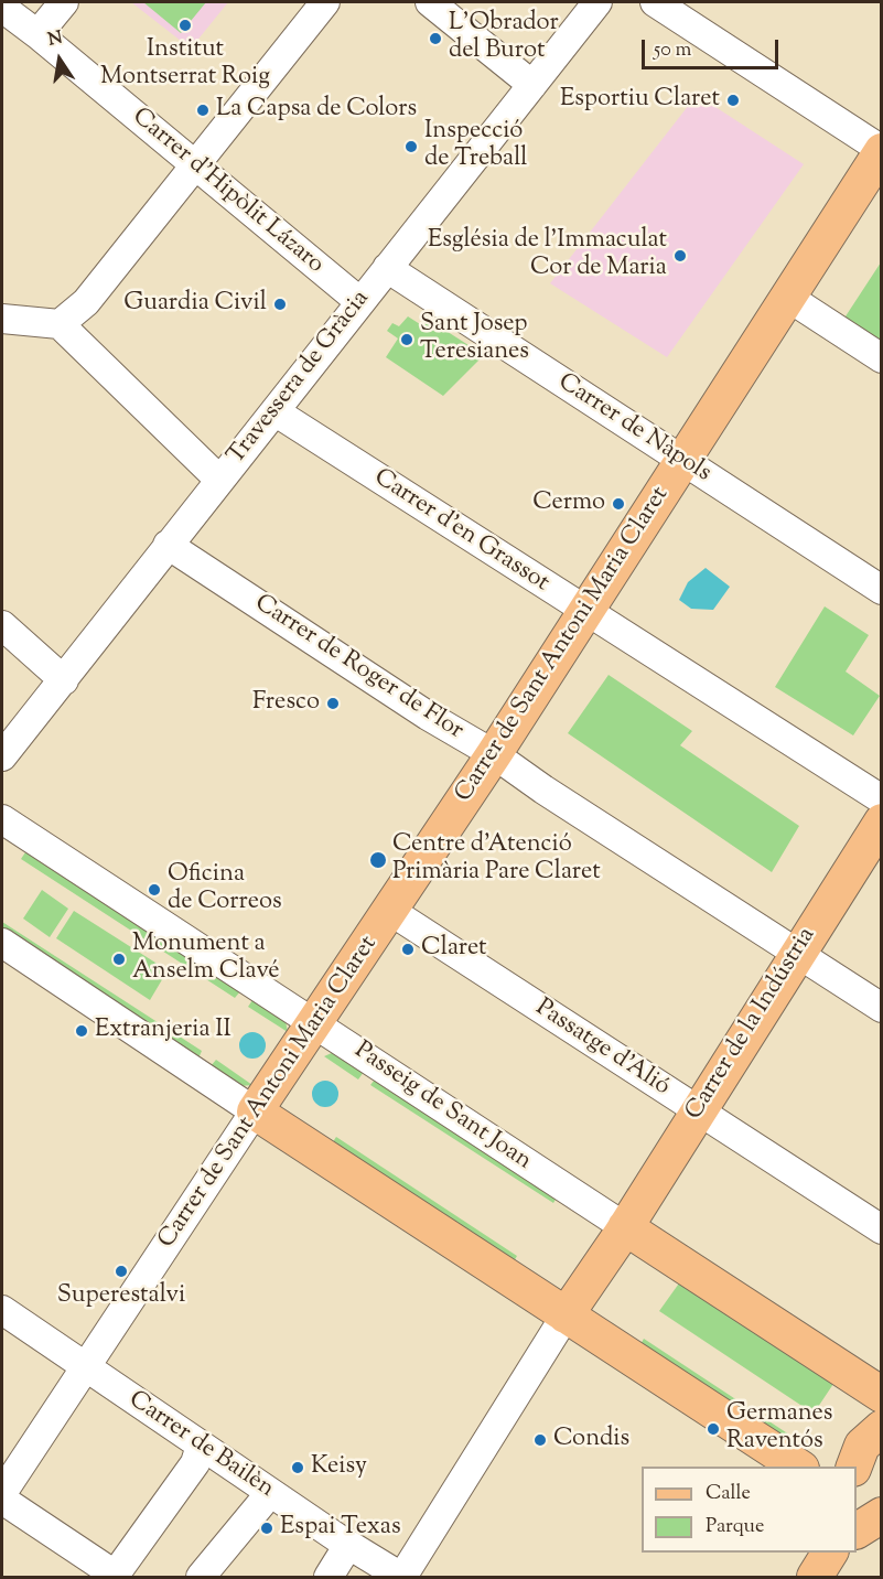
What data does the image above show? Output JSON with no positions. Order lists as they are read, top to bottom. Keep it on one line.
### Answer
{"streets":{"main road":["Carrer de Sant Antoni Maria Claret","Carrer de la Indústria","Passeig de Sant Joan"],"street":["Carrer d'Hipòlit Lázaro","Travessera de Gràcia","Carrer de Nàpols","Carrer d'en Grassot","Carrer de Roger de Flor","Passatge d'Alió","Carrer de Bailèn"]},"crossings":[["Carrer d'Hipòlit Lázaro","Travessera de Gràcia"],["Travessera de Gràcia","Carrer de Nàpols"],["Travessera de Gràcia","Carrer d'en Grassot"],["Travessera de Gràcia","Carrer de Roger de Flor"],["Carrer de Nàpols","Carrer de Sant Antoni Maria Claret"],["Carrer d'en Grassot","Carrer de Sant Antoni Maria Claret"],["Carrer de Sant Antoni Maria Claret","Carrer de Roger de Flor"],["Carrer de Sant Antoni Maria Claret","Passatge d'Alió"],["Carrer de Sant Antoni Maria Claret","Passeig de Sant Joan"],["Carrer de Sant Antoni Maria Claret","Carrer de Bailèn"],["Carrer de Roger de Flor","Carrer de la Indústria"],["Carrer de la Indústria","Passatge d'Alió"],["Carrer de la Indústria","Passeig de Sant Joan"]],"places":["Institut Montserrat Roig","L'Obrador del Burot","Esportiu Claret","La Capsa de Colors","Inspecció de Treball","Església de l'Immaculat Cor de Maria","Guardia Civil","Sant Josep Teresianes","Cermo","Fresco","Centre d'Atenció Primària Pare Claret","Oficina de Correos","Claret","Monument a Anselm Clavé","Extranjeria II","Superestalvi","Germanes Raventós","Condis","Keisy","Espai Texas"],"legend":["Calle","Parque"],"scale_bar":"50 m","north":"top"}
